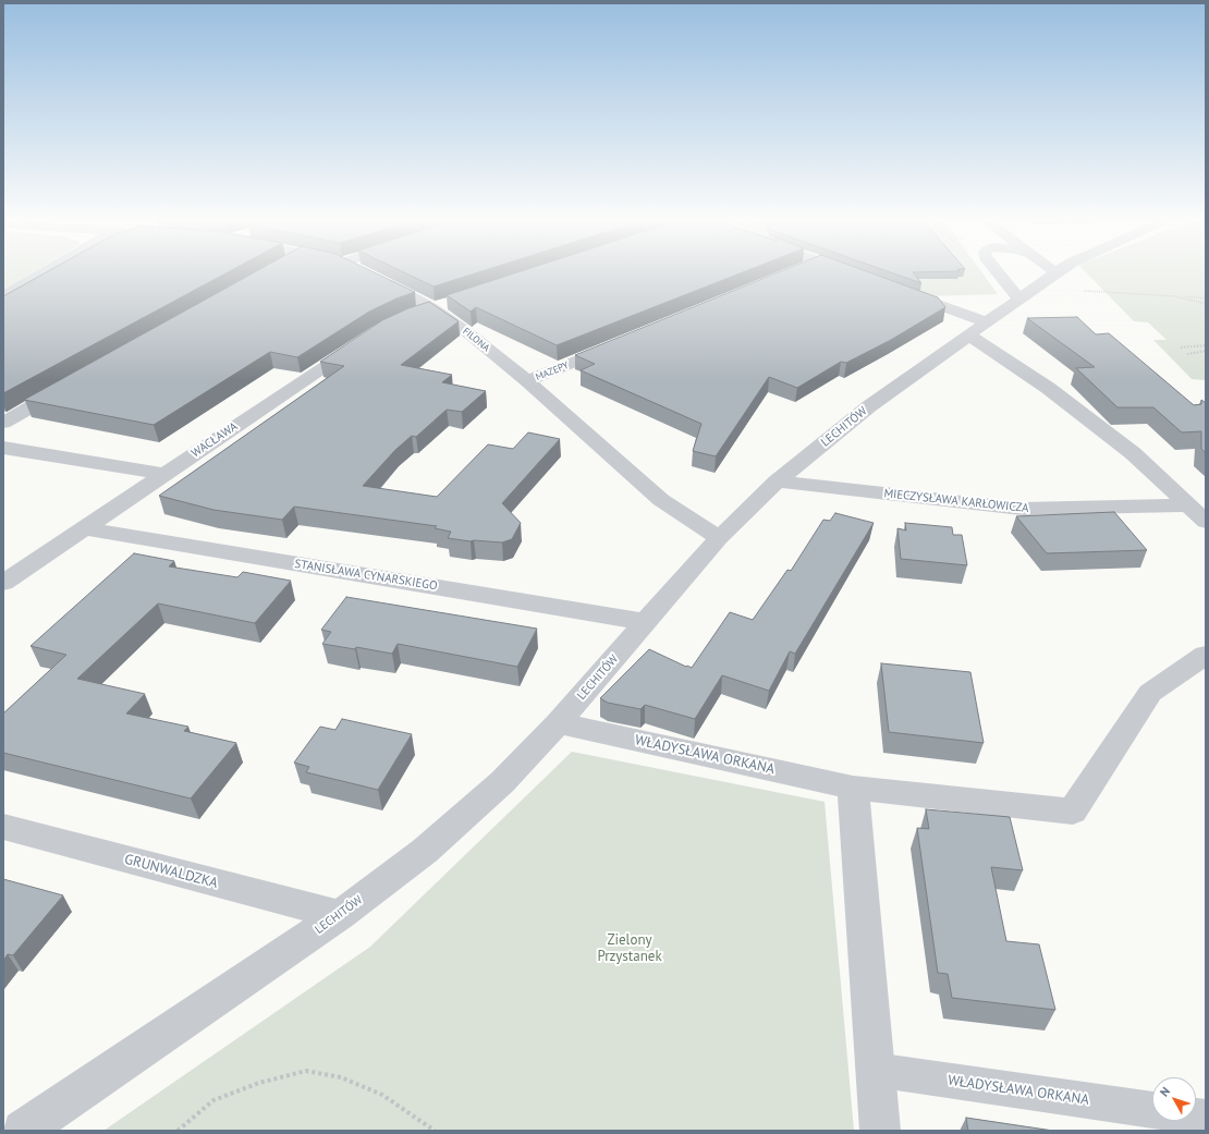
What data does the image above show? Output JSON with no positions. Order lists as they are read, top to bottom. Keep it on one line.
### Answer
{"streets":{"street":["FILONA","MAZEPY","LECHITÓW","WACŁAWA","MIECZYSŁAWA KARŁOWICZA","STANISŁAWA CYNARSKIEGO","WŁADYSŁAWA ORKANA","GRUNWALDZKA"]},"crossings":[["FILONA","MAZEPY"],["FILONA","LECHITÓW"],["LECHITÓW","MIECZYSŁAWA KARŁOWICZA"],["LECHITÓW","STANISŁAWA CYNARSKIEGO"],["LECHITÓW","WŁADYSŁAWA ORKANA"],["LECHITÓW","GRUNWALDZKA"],["WACŁAWA","STANISŁAWA CYNARSKIEGO"]],"parks":["Zielony Przystanek"],"north":"top left"}
